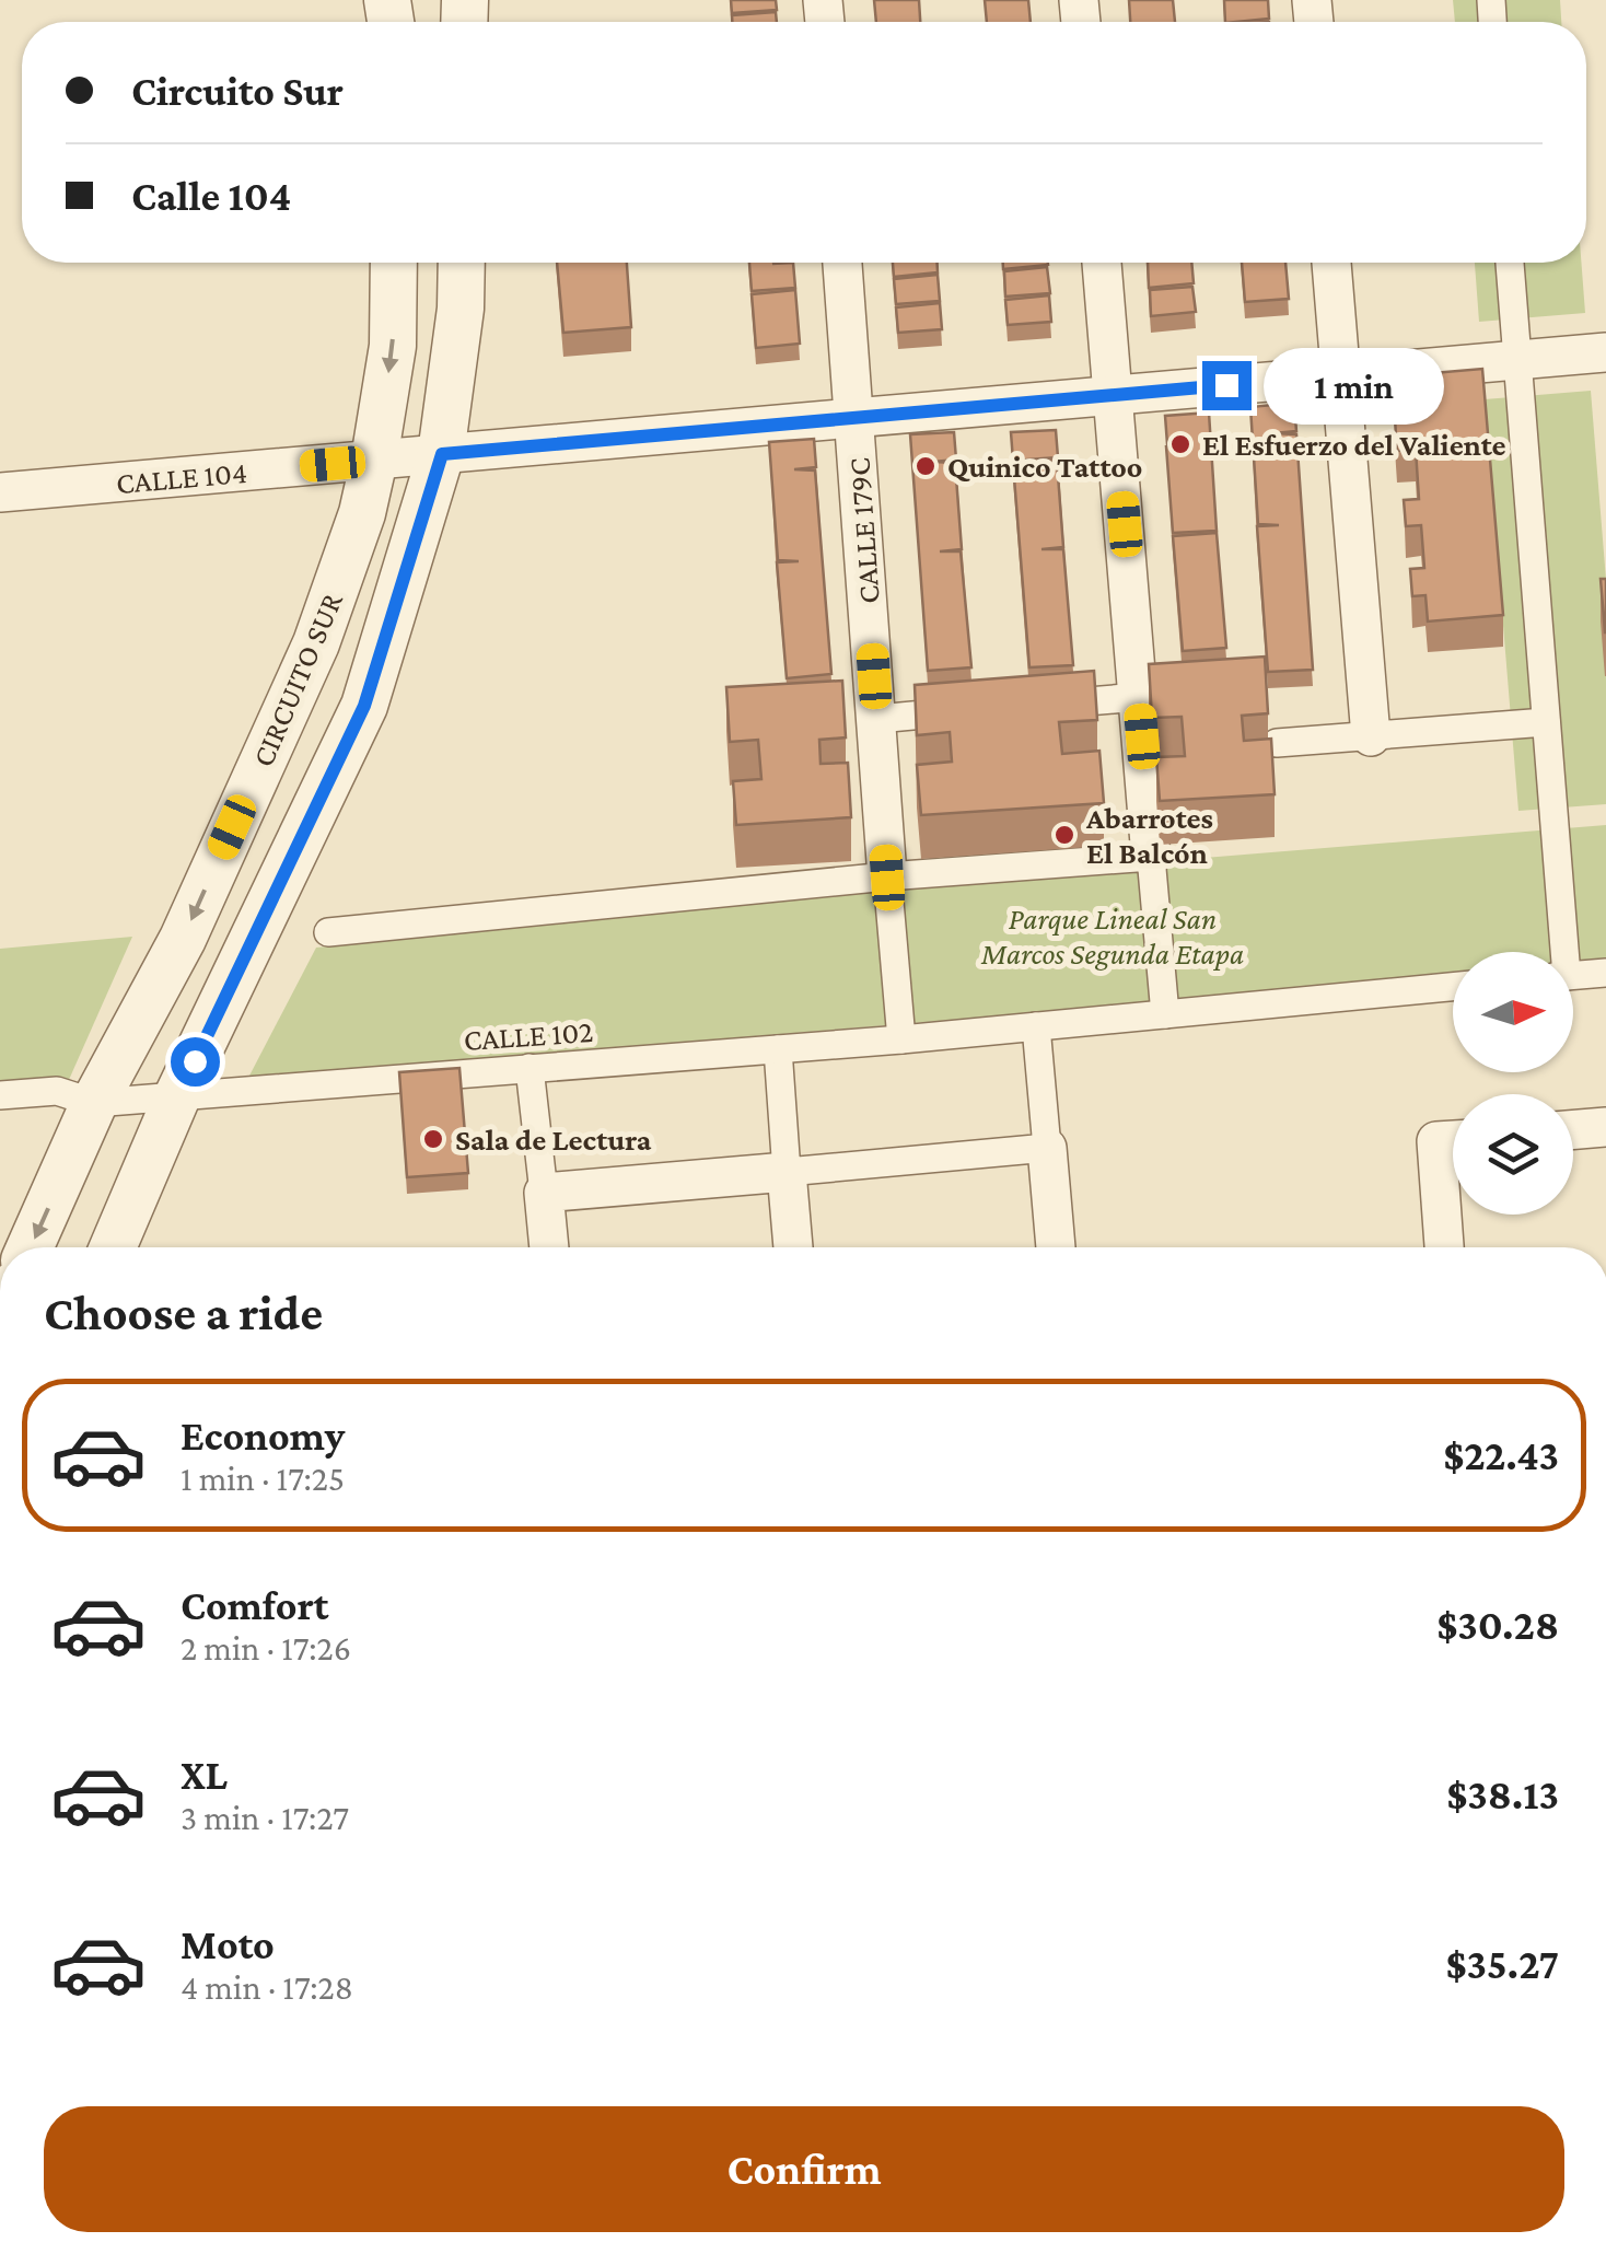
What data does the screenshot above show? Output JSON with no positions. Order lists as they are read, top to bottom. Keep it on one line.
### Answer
{"streets":{"street":["CALLE 104","CALLE 179C","CIRCUITO SUR","CALLE 102"]},"crossings":[["CALLE 104","CALLE 179C"],["CALLE 104","CIRCUITO SUR"],["CIRCUITO SUR","CALLE 102"]],"parks":["Parque Lineal San Marcos Segunda Etapa"],"places":["El Esfuerzo del Valiente","Quinico Tattoo","Abarrotes El Balcón","Sala de Lectura"],"north":"right","page":{"banner":["Circuito Sur","Calle 104"],"bubble":"1 min","heading":"Choose a ride","list":[{"name":"Economy","note":"1 min · 17:25","value":"$22.43"},{"name":"Comfort","note":"2 min · 17:26","value":"$30.28"},{"name":"XL","note":"3 min · 17:27","value":"$38.13"},{"name":"Moto","note":"4 min · 17:28","value":"$35.27"}],"buttons":"Confirm"}}
